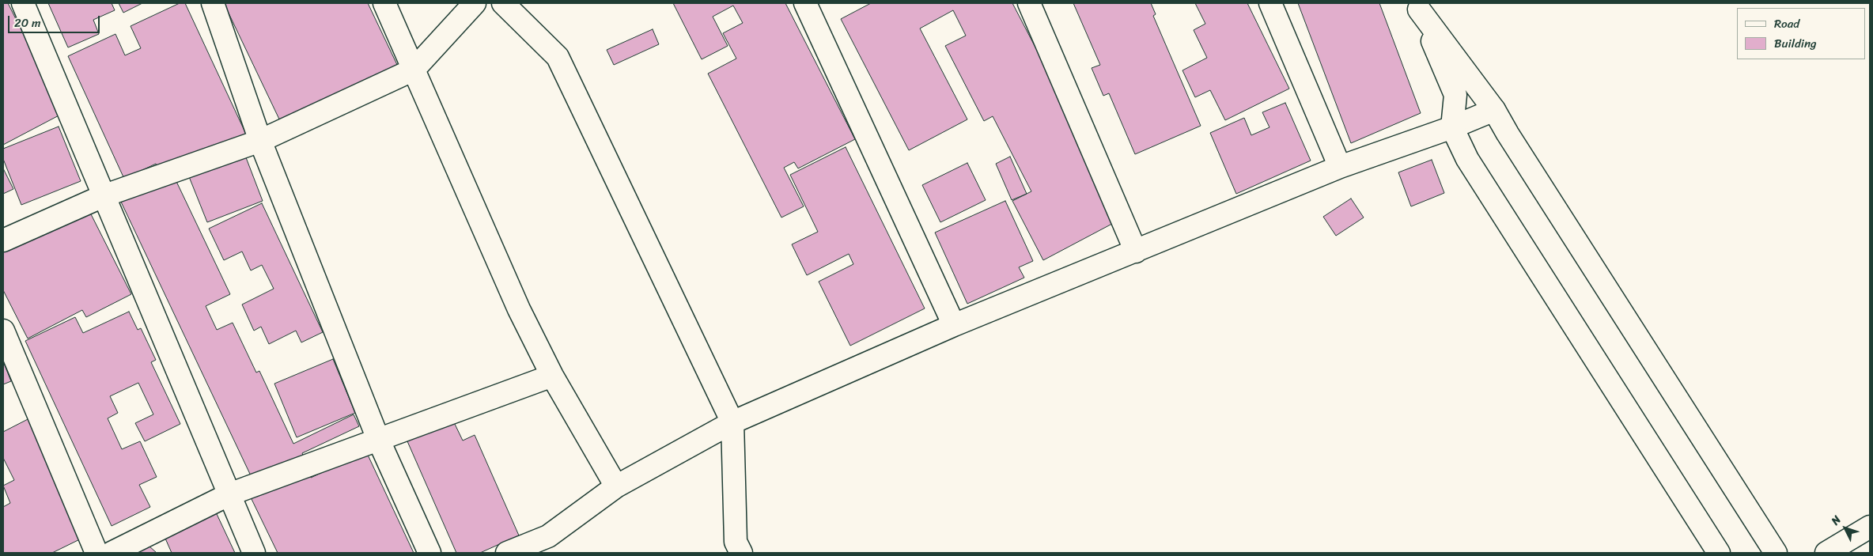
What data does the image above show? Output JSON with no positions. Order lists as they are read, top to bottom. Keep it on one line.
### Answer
{"legend":["Road","Building"],"scale_bar":"20 m","north":"top left"}
